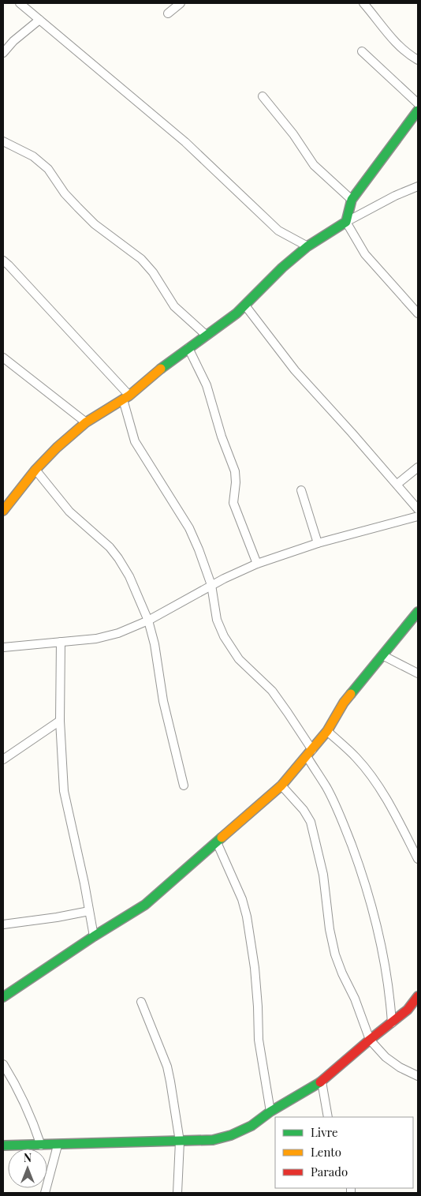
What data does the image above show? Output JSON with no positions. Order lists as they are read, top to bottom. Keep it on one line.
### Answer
{"legend":["Livre","Lento","Parado"],"north":"top"}
